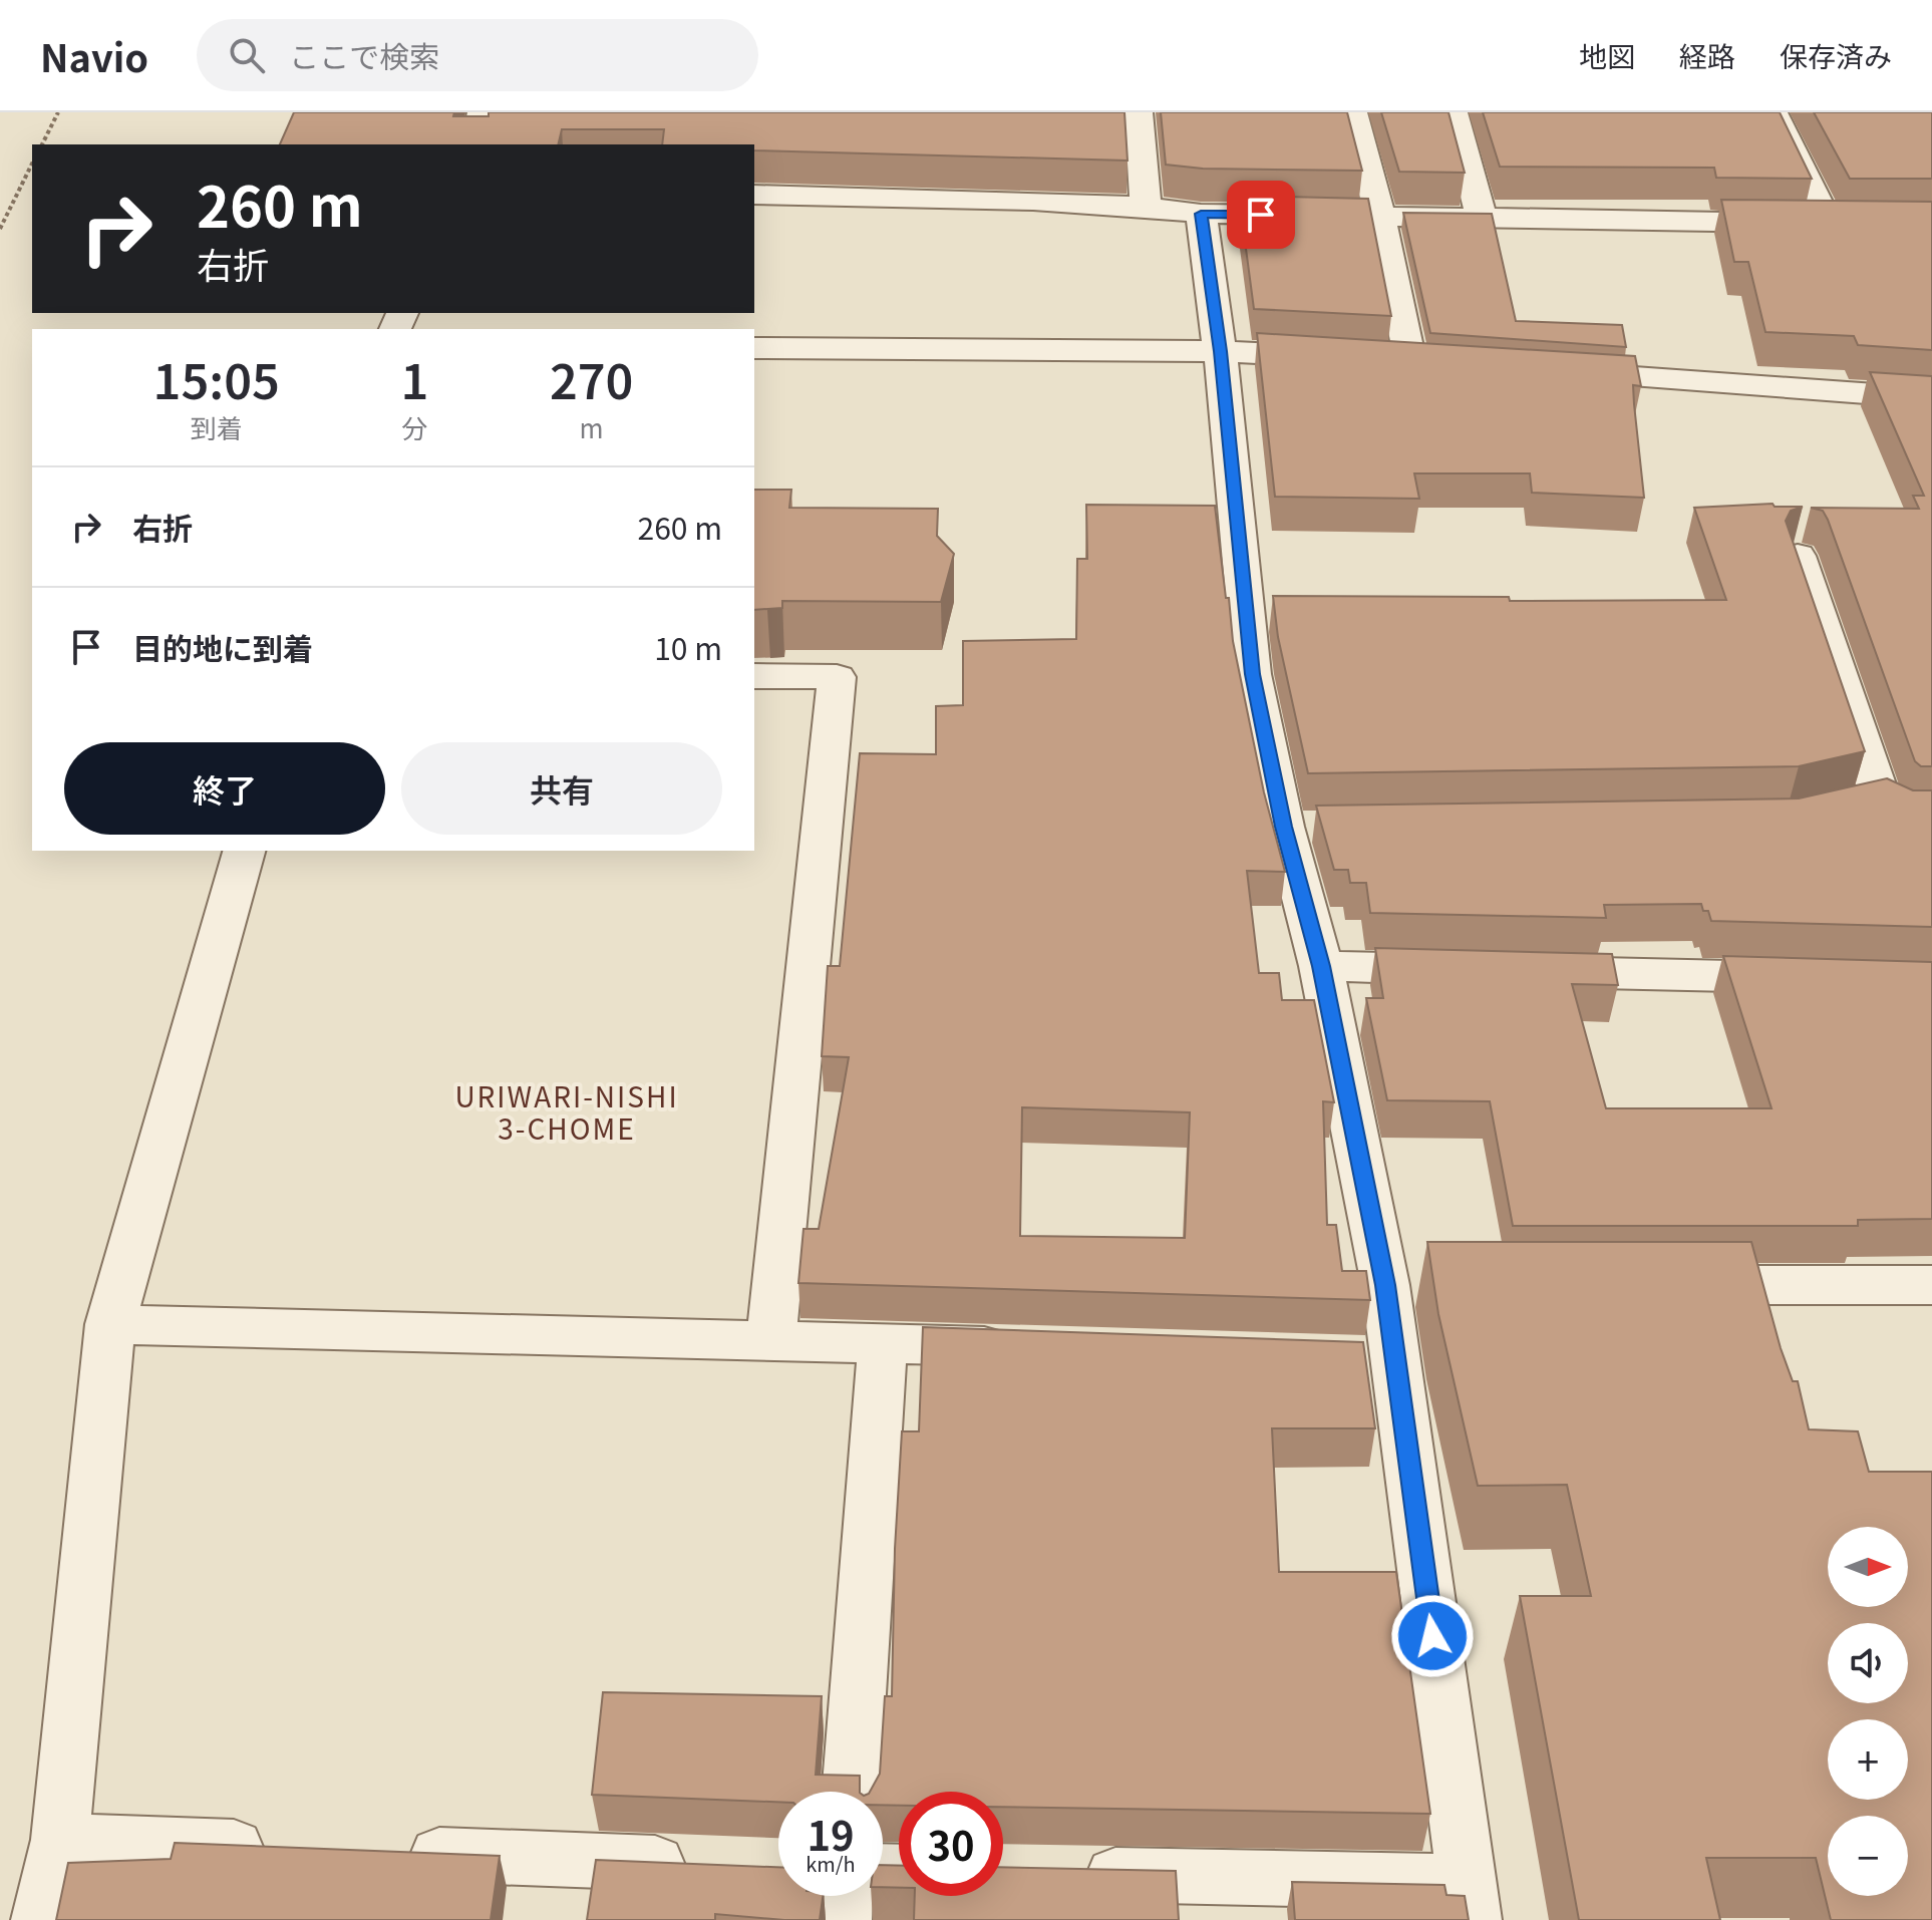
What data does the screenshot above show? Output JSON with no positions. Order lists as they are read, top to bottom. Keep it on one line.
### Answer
{"districts":["URIWARI-NISHI 3-CHOME"],"north":"right","page":{"header":"Navio","search":"ここで検索","nav":["地図","経路","保存済み"],"turn":["260 m","右折"],"eta":["15:05","到着","1","分","270","m"],"list":[{"name":"右折","value":"260 m"},{"name":"目的地に到着","value":"10 m"}],"buttons":["終了","共有"],"map_buttons":["+","−"],"speed":"19 km/h","limit":"30"}}
